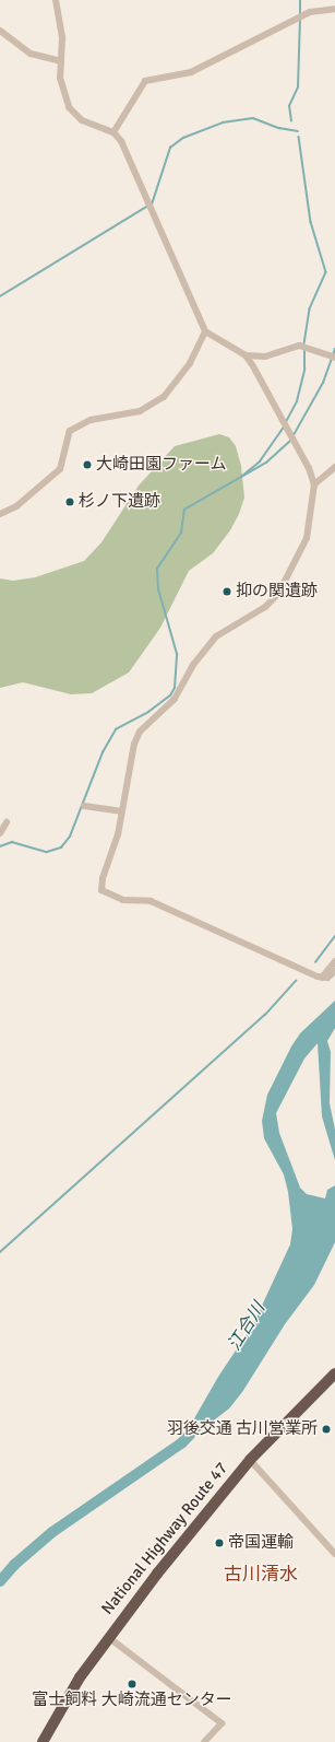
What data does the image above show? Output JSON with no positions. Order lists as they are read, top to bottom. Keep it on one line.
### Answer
{"streets":{"highway":["National Highway Route 47"]},"districts":["古川清水"],"water":["江合川"],"places":["大崎田園ファーム","杉ノ下遺跡","抑の関遺跡","羽後交通 古川営業所","帝国運輸","富士飼料 大崎流通センター"]}
